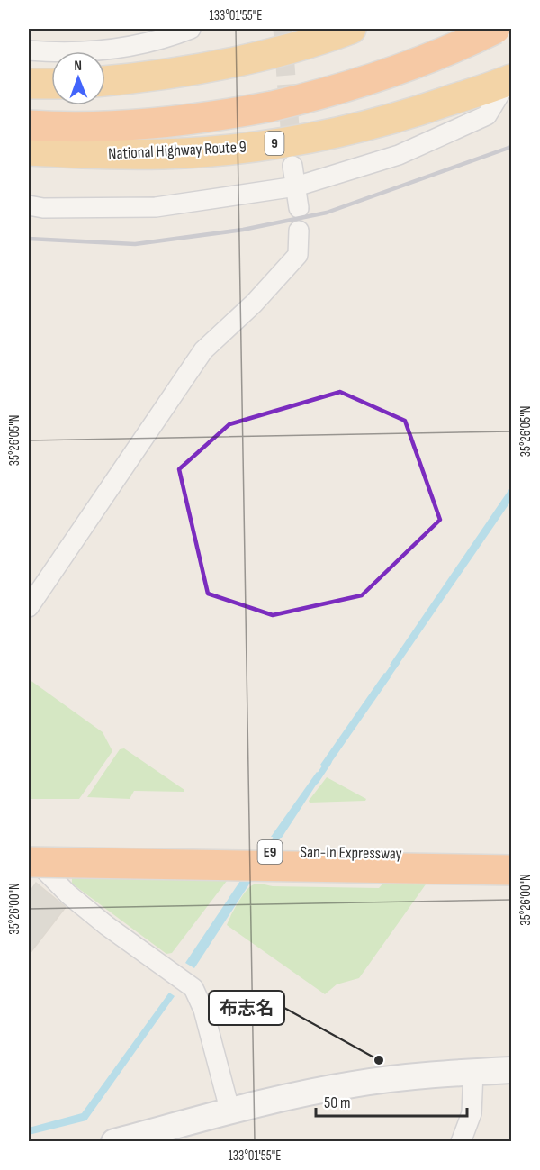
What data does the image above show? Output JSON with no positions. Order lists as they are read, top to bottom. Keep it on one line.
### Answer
{"streets":{"highway":["9","National Highway Route 9","E9","San-In Expressway"]},"places":["布志名"],"scale_bar":"50 m","north":"top","coordinates":["133°01'55\"E","35°26'05\"N","35°26'00\"N"]}
